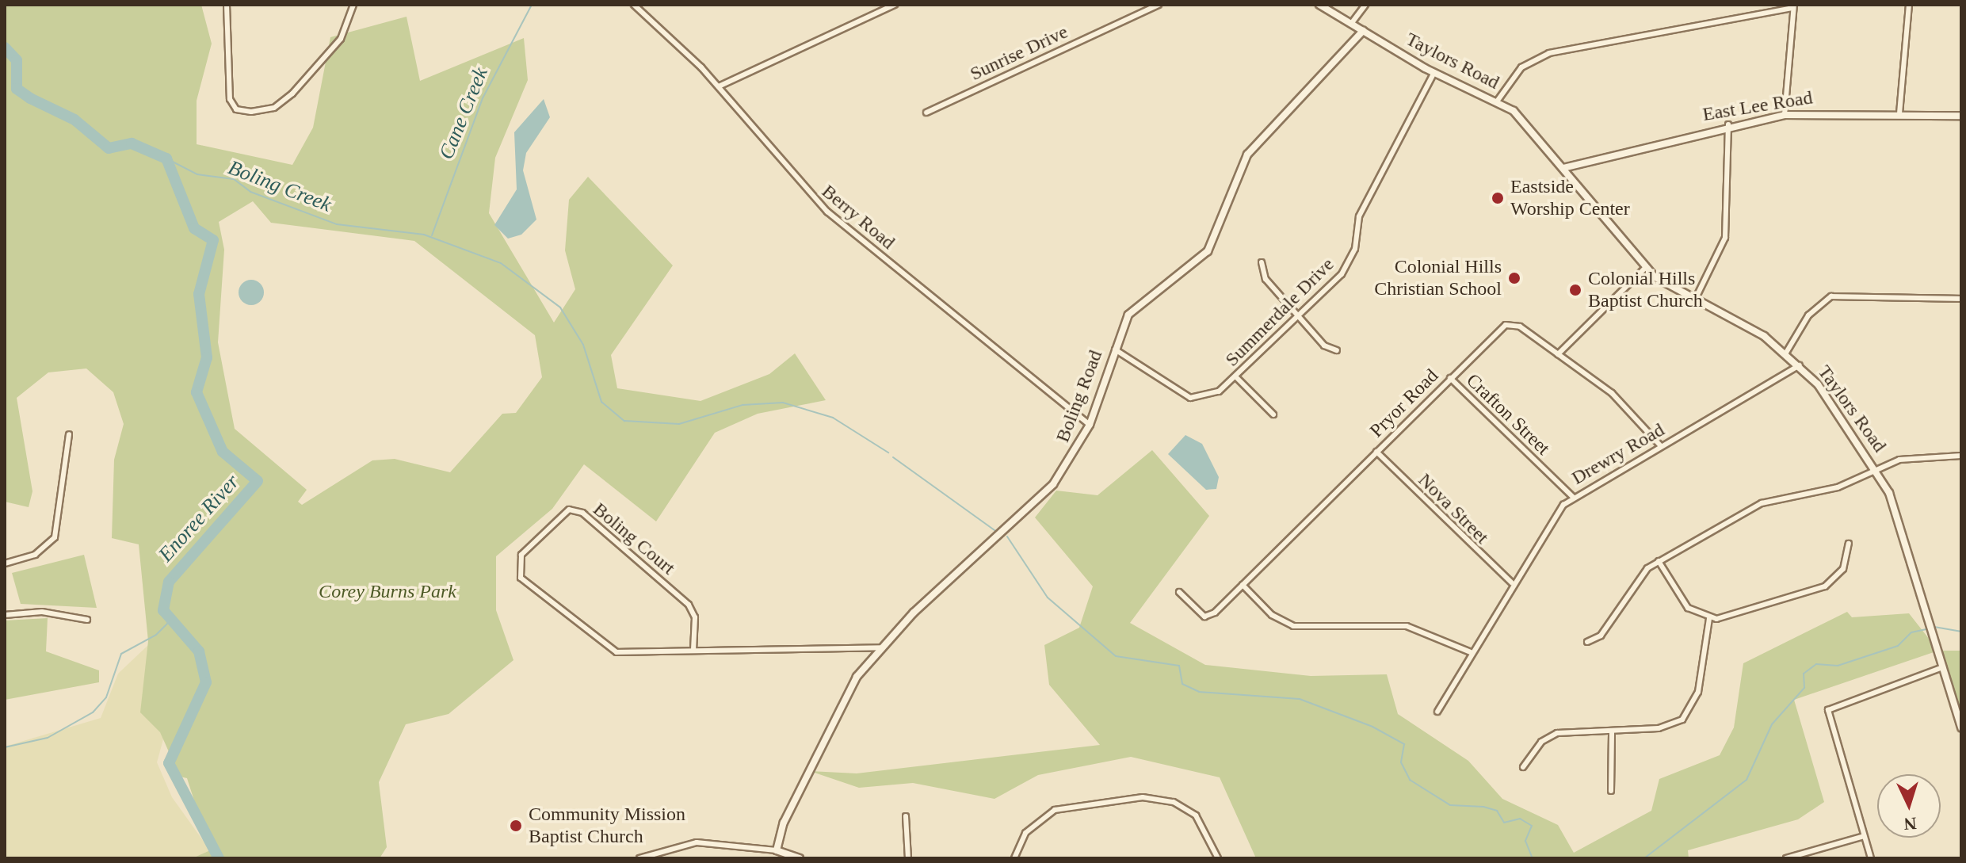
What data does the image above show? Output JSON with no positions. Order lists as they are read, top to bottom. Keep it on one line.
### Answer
{"streets":{"street":["Sunrise Drive","Taylors Road","East Lee Road","Berry Road","Summerdale Drive","Boling Road","Pryor Road","Crafton Street","Drewry Road","Nova Street","Boling Court"]},"crossings":[["Taylors Road","East Lee Road"],["Taylors Road","Summerdale Drive"],["Taylors Road","Boling Road"],["Taylors Road","Drewry Road"],["Berry Road","Boling Road"],["Summerdale Drive","Boling Road"],["Boling Road","Boling Court"],["Pryor Road","Crafton Street"],["Pryor Road","Drewry Road"],["Pryor Road","Nova Street"],["Crafton Street","Drewry Road"],["Drewry Road","Nova Street"]],"water":["Cane Creek","Boling Creek","Enoree River"],"parks":["Corey Burns Park"],"places":["Eastside Worship Center","Colonial Hills Christian School","Colonial Hills Baptist Church","Community Mission Baptist Church"],"north":"bottom"}
